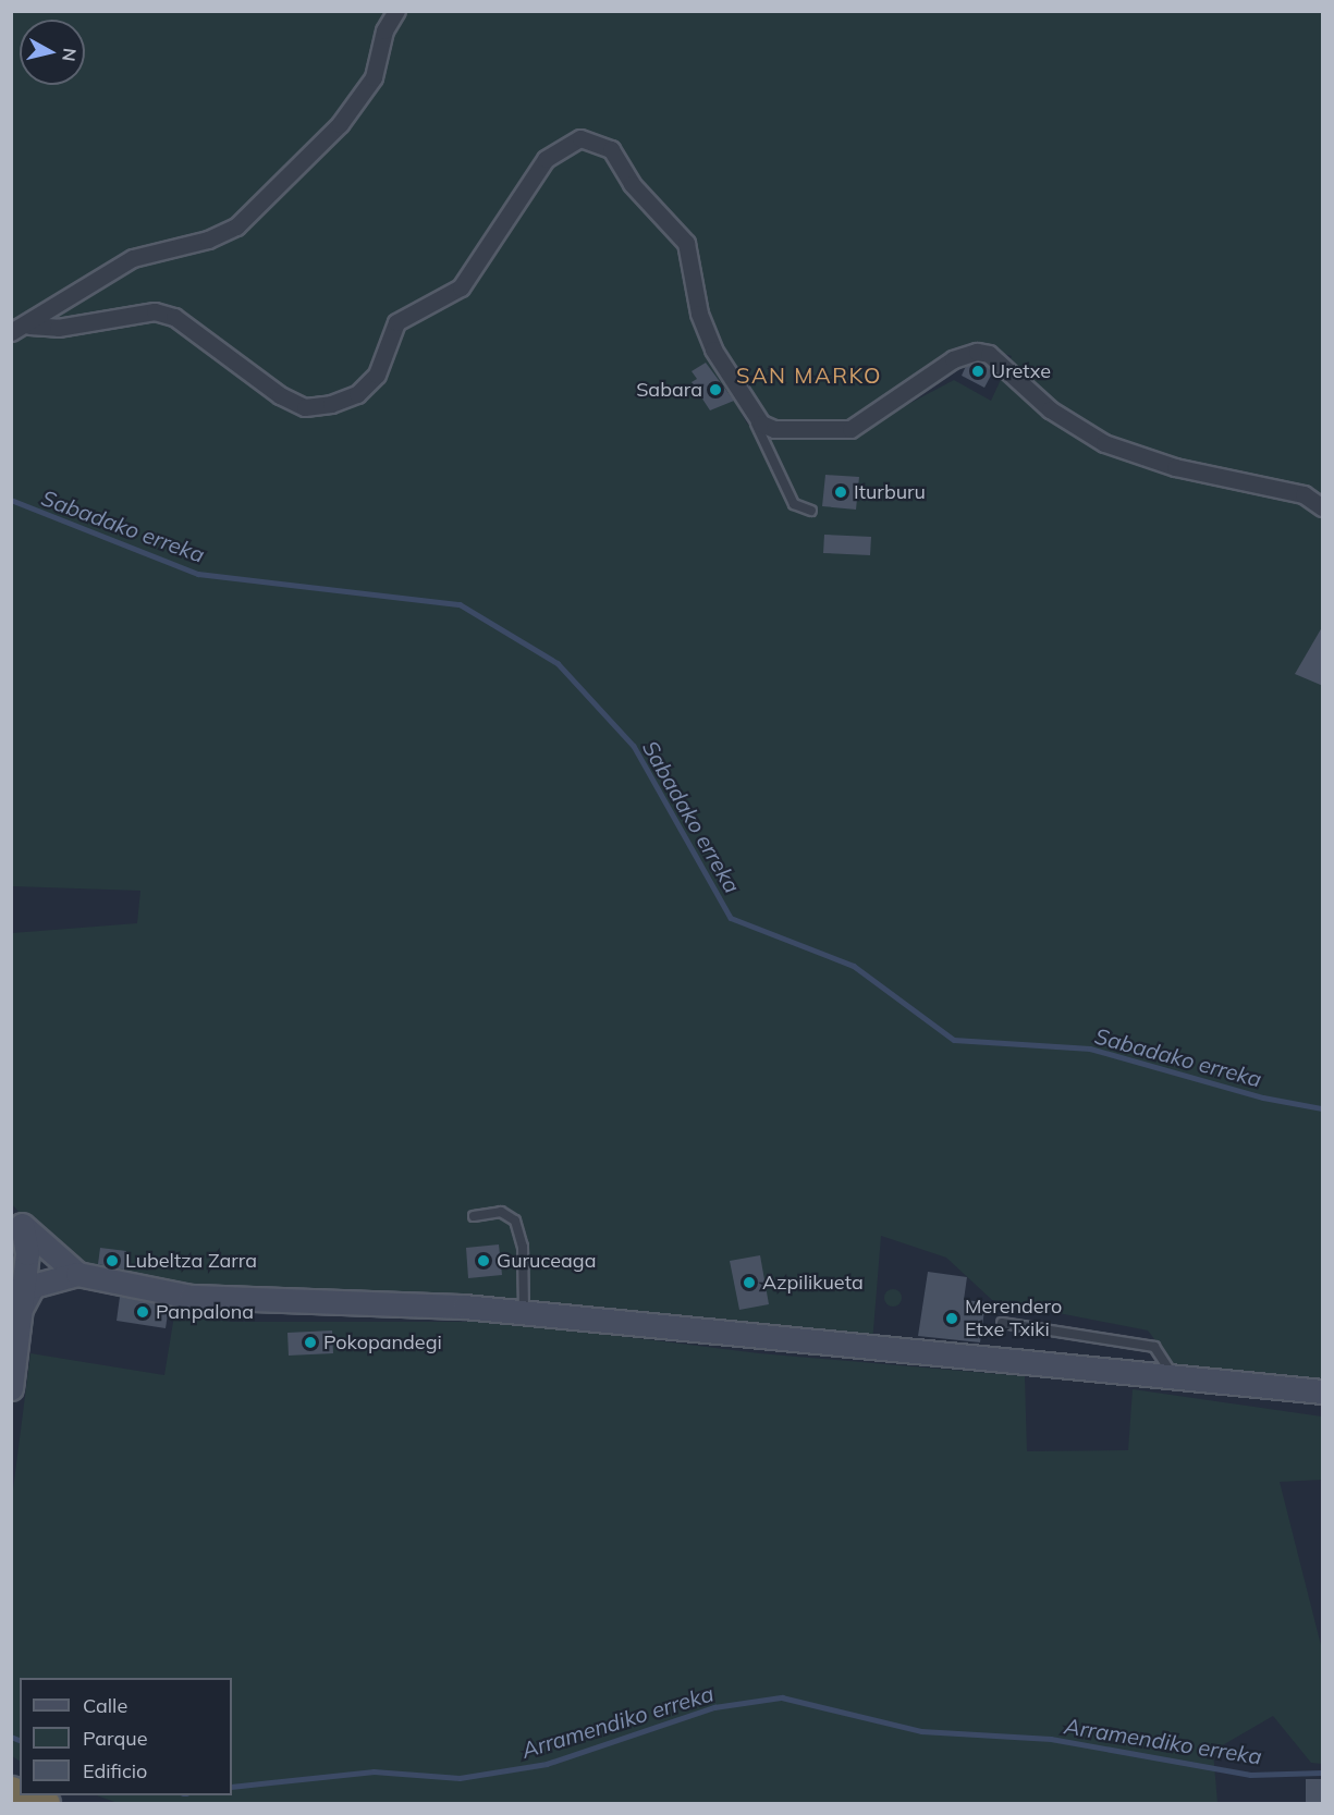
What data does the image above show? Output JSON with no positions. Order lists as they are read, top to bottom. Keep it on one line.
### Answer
{"districts":["SAN MARKO"],"water":["Sabadako erreka","Arramendiko erreka"],"places":["Uretxe","Sabara","Iturburu","Lubeltza Zarra","Guruceaga","Azpilikueta","Panpalona","Merendero Etxe Txiki","Pokopandegi"],"legend":["Calle","Parque","Edificio"],"north":"right"}
